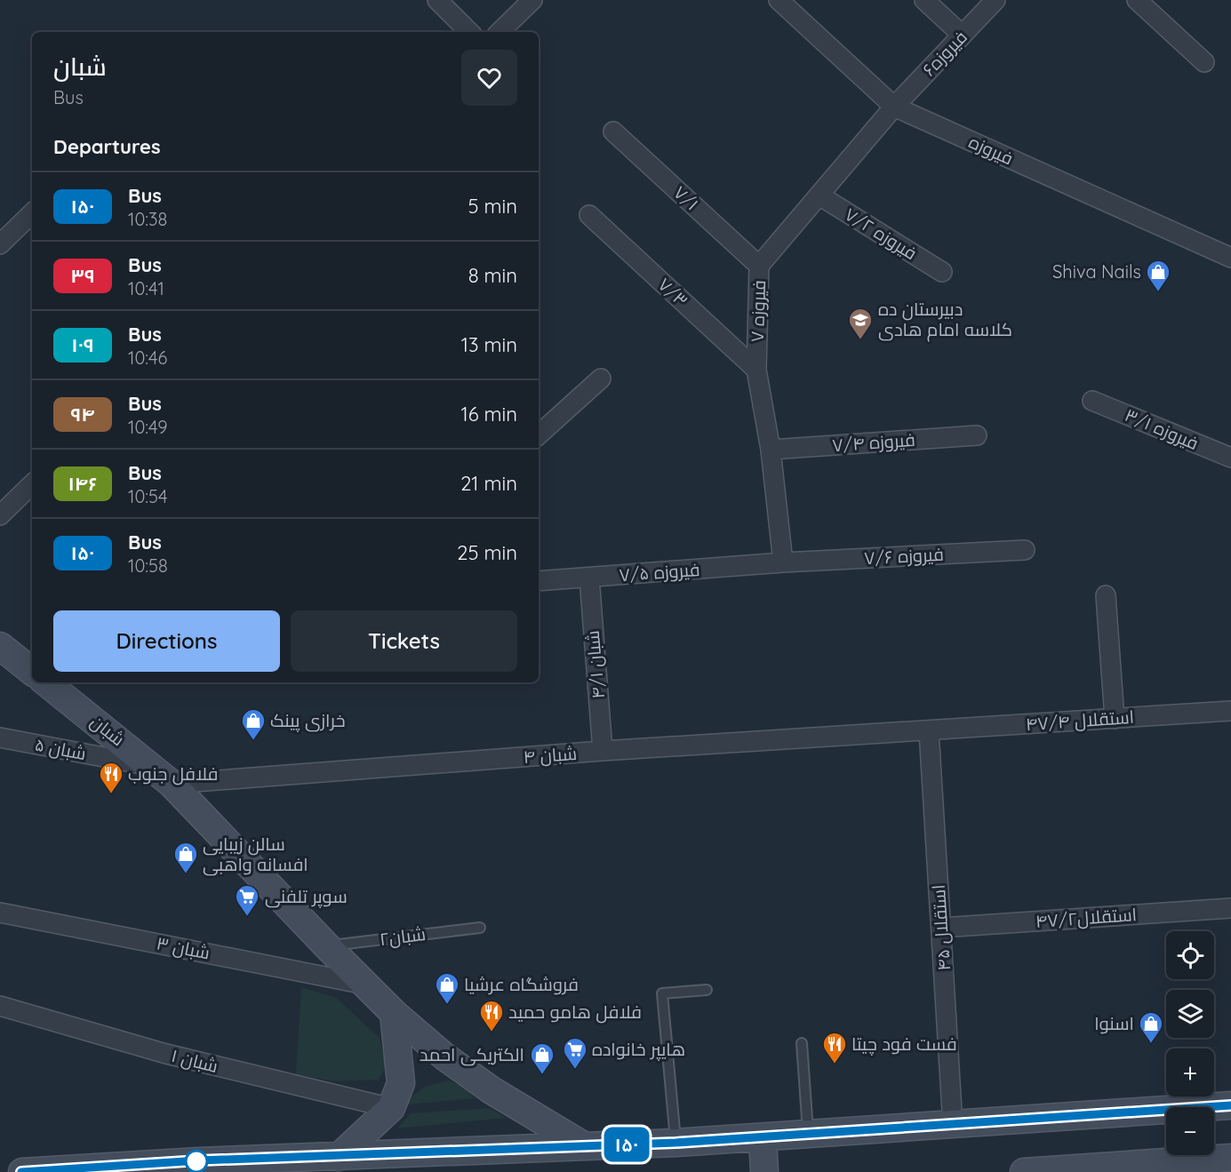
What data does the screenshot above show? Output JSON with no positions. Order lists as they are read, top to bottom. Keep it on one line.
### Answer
{"streets":{"main road":["شبان"],"street":["فیروزه۶","فیروزه","۷/۱","۷/۲ فیروزه","۷/۳","۷ فیروزه","۳/۱ فیروزه","۷/۴ فیروزه","۷/۶ فیروزه","۷/۵ فیروزه","۴/۱ شبان","۴۷/۴ استقلال","۵ شبان","۴ شبان","استقلال۴۷/۲","۴۵ استقلال","۳ شبان","۱ شبان"],"lane":["شبان۲"]},"crossings":[["فیروزه۶","فیروزه"],["فیروزه۶","۷ فیروزه"],["فیروزه","۷ فیروزه"],["۷/۱","۷ فیروزه"],["۷/۲ فیروزه","۷ فیروزه"],["۷/۳","۷ فیروزه"],["۷ فیروزه","۷/۴ فیروزه"],["۷ فیروزه","۷/۶ فیروزه"],["۷ فیروزه","۷/۵ فیروزه"],["۷/۶ فیروزه","۷/۵ فیروزه"],["۷/۵ فیروزه","۴/۱ شبان"],["۴/۱ شبان","۴ شبان"],["۴۷/۴ استقلال","۴ شبان"],["۴۷/۴ استقلال","۴۵ استقلال"],["شبان","۵ شبان"],["شبان","۴ شبان"],["شبان","شبان۲"],["شبان","۳ شبان"],["۵ شبان","۴ شبان"],["۴ شبان","۴۵ استقلال"],["استقلال۴۷/۲","۴۵ استقلال"]],"places":{"shop":["Shiva Nails","خرازی پینک","سالن زیبایی افسانه واهبی","فروشگاه عرشیا","اسنوا","الکتریکی احمد"],"school or university":["دبیرستان ده کلاسه امام هادی"],"restaurant":["فلافل جنوب","فلافل هامو حمید","فست فود چیتا"],"supermarket":["سوپر تلفنی","هایپر خانواده"]},"lines":["bus line ۱۵۰"],"page":{"on_map":"۱۵۰","heading":[["شبان","Bus"],"Departures"],"list":[{"mark":"۱۵۰","name":"Bus","note":"10:38","value":"5 min"},{"mark":"۳۹","name":"Bus","note":"10:41","value":"8 min"},{"mark":"۱۰۹","name":"Bus","note":"10:46","value":"13 min"},{"mark":"۹۴","name":"Bus","note":"10:49","value":"16 min"},{"mark":"۱۴۶","name":"Bus","note":"10:54","value":"21 min"},{"mark":"۱۵۰","name":"Bus","note":"10:58","value":"25 min"}],"buttons":["Directions","Tickets"],"map_buttons":["+","−"]}}
